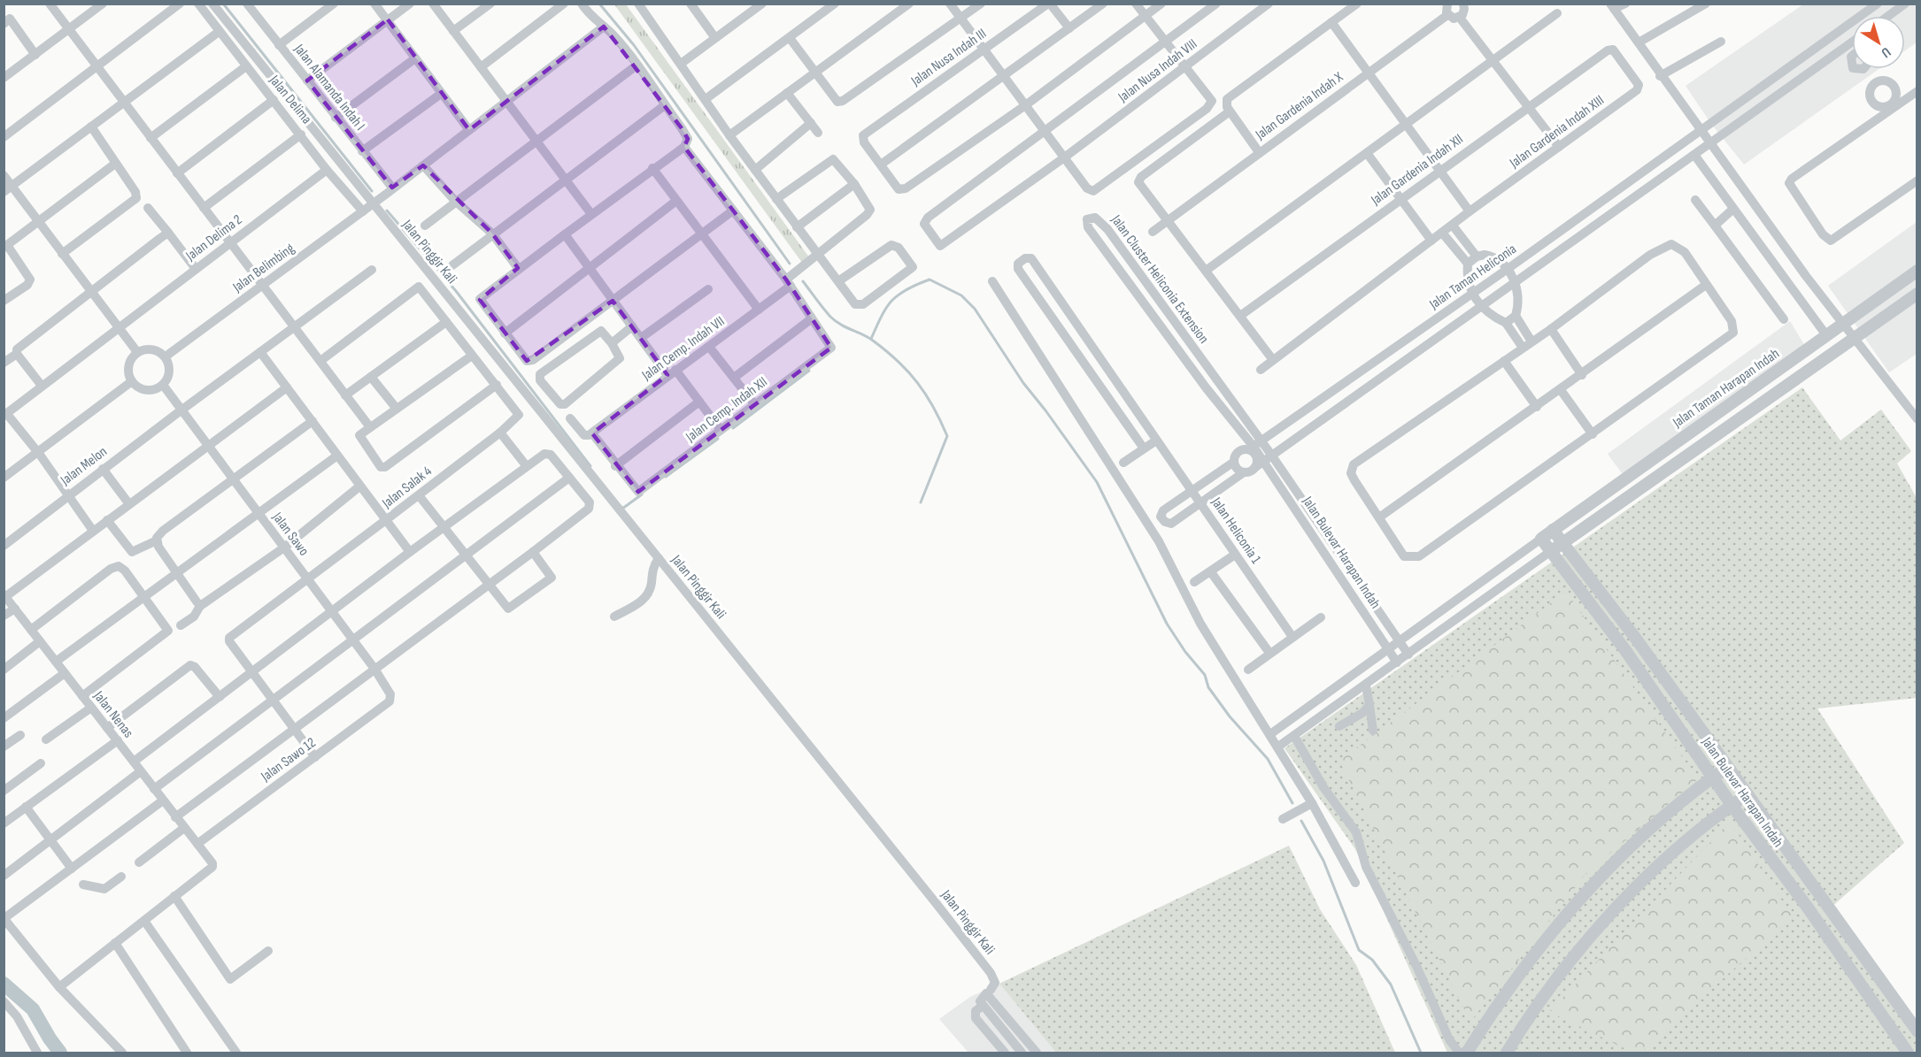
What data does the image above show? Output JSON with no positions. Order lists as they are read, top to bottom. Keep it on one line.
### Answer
{"streets":{"street":["Jalan Nusa Indah III","Jalan Nusa Indah VIII","Jalan Alamanda Indah I","Jalan Delima","Jalan Gardenia Indah X","Jalan Gardenia Indah XIII","Jalan Gardenia Indah XII","Jalan Delima 2","Jalan Pinggir Kali","Jalan Belimbing","Jalan Taman Heliconia","Jalan Cluster Heliconia Extension","Jalan Cemp. Indah VII","Jalan Taman Harapan Indah","Jalan Cemp. Indah XII","Jalan Melon","Jalan Salak 4","Jalan Heliconia 1","Jalan Sawo","Jalan Bulevar Harapan Indah","Jalan Nenas","Jalan Sawo 12"]},"crossings":[["Jalan Alamanda Indah I","Jalan Pinggir Kali"],["Jalan Alamanda Indah I","Jalan Belimbing"],["Jalan Delima","Jalan Delima 2"],["Jalan Delima","Jalan Belimbing"],["Jalan Gardenia Indah XIII","Jalan Gardenia Indah XII"],["Jalan Pinggir Kali","Jalan Belimbing"],["Jalan Belimbing","Jalan Sawo"],["Jalan Taman Heliconia","Jalan Cluster Heliconia Extension"],["Jalan Taman Heliconia","Jalan Bulevar Harapan Indah"],["Jalan Cemp. Indah VII","Jalan Cemp. Indah XII"],["Jalan Taman Harapan Indah","Jalan Bulevar Harapan Indah"],["Jalan Melon","Jalan Sawo"],["Jalan Salak 4","Jalan Sawo"],["Jalan Sawo","Jalan Sawo 12"],["Jalan Nenas","Jalan Sawo 12"]],"north":"bottom right"}
